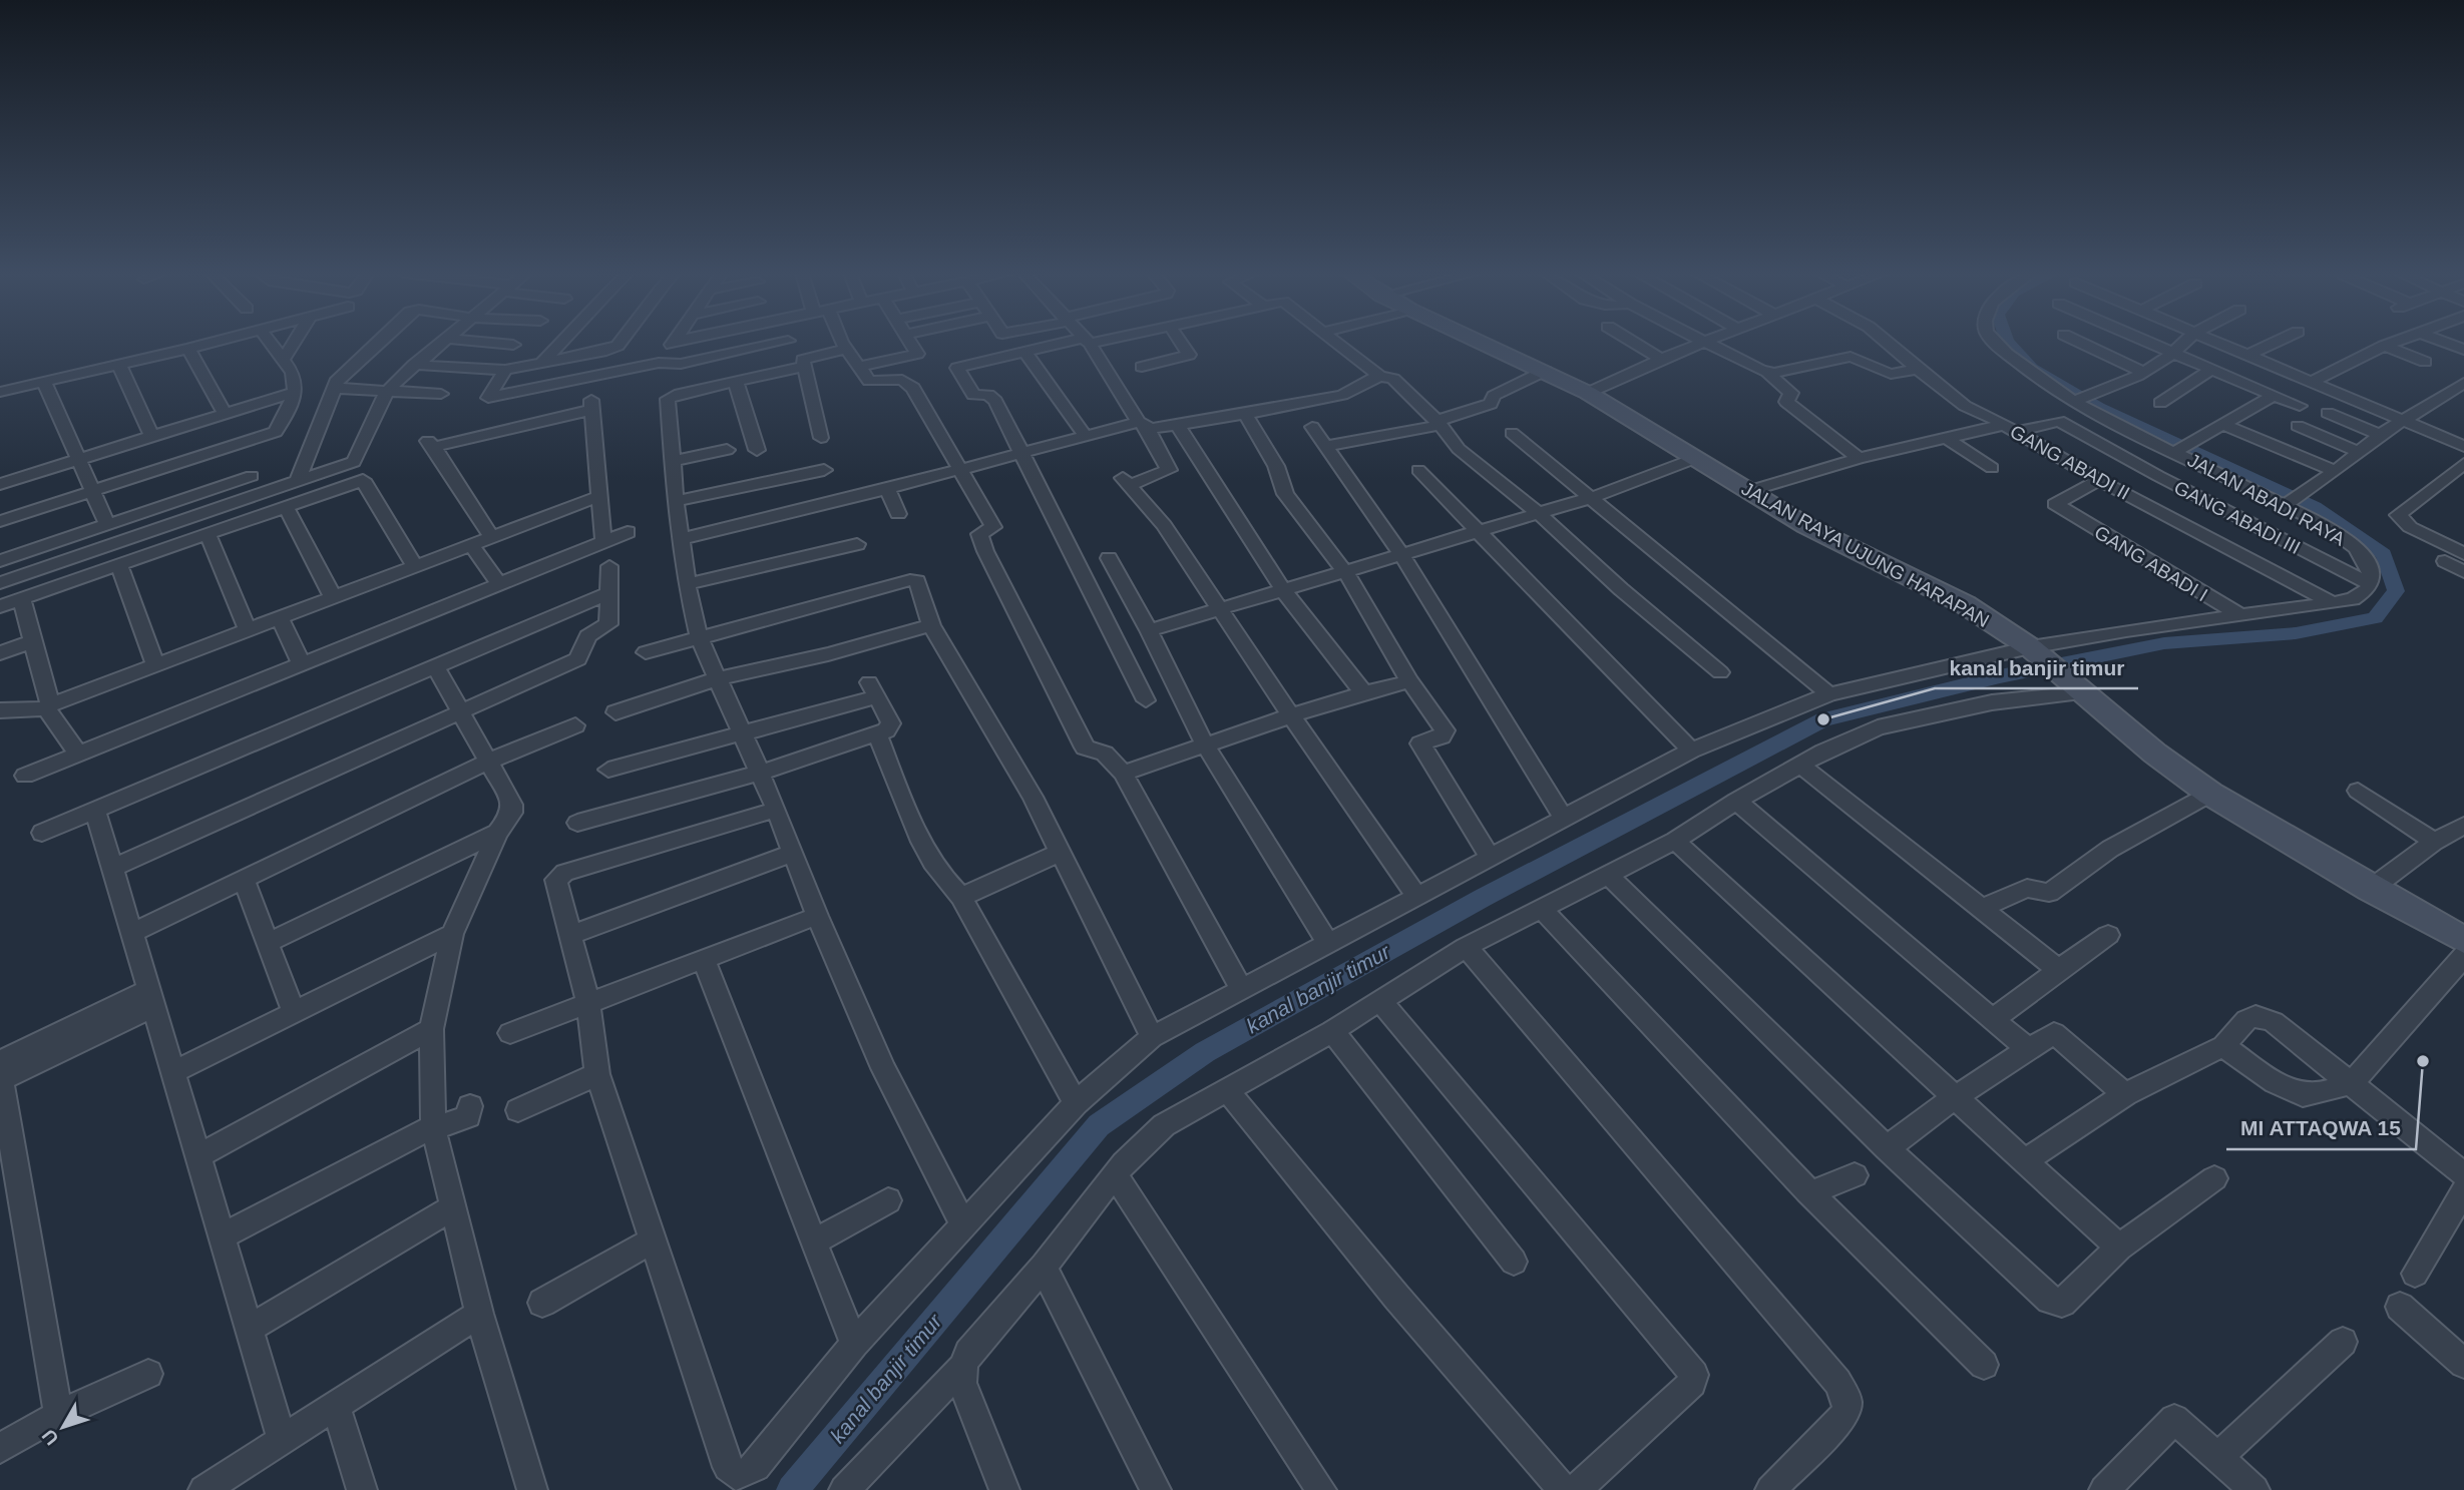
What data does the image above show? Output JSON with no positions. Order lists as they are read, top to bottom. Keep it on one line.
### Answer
{"streets":{"street":["GANG ABADI II","JALAN ABADI RAYA","GANG ABADI III","JALAN RAYA UJUNG HARAPAN","GANG ABADI I"]},"crossings":[["GANG ABADI II","GANG ABADI III"],["GANG ABADI II","JALAN RAYA UJUNG HARAPAN"],["GANG ABADI II","GANG ABADI I"],["JALAN ABADI RAYA","GANG ABADI III"]],"water":["kanal banjir timur"],"places":["kanal banjir timur","MI ATTAQWA 15"],"north":"bottom left"}
